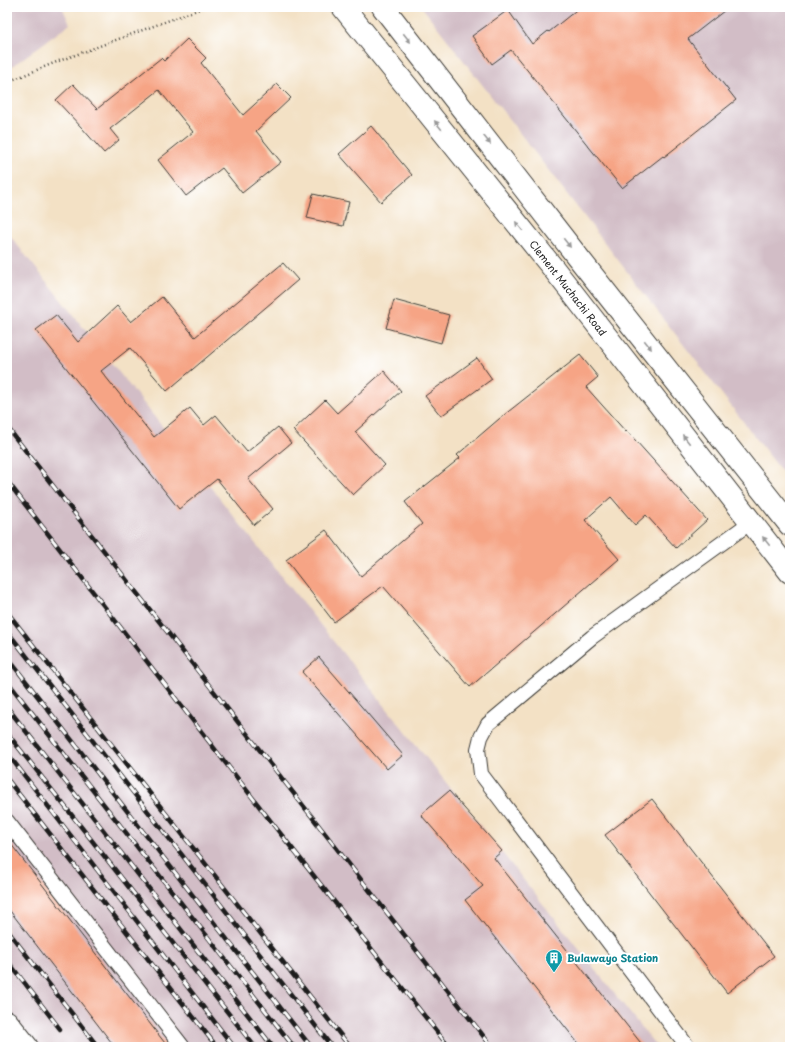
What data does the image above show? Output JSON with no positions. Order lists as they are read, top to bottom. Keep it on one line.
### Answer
{"streets":{"main road":["Clement Muchachi Road"]},"places":{"building":["Bulawayo Station"]}}
